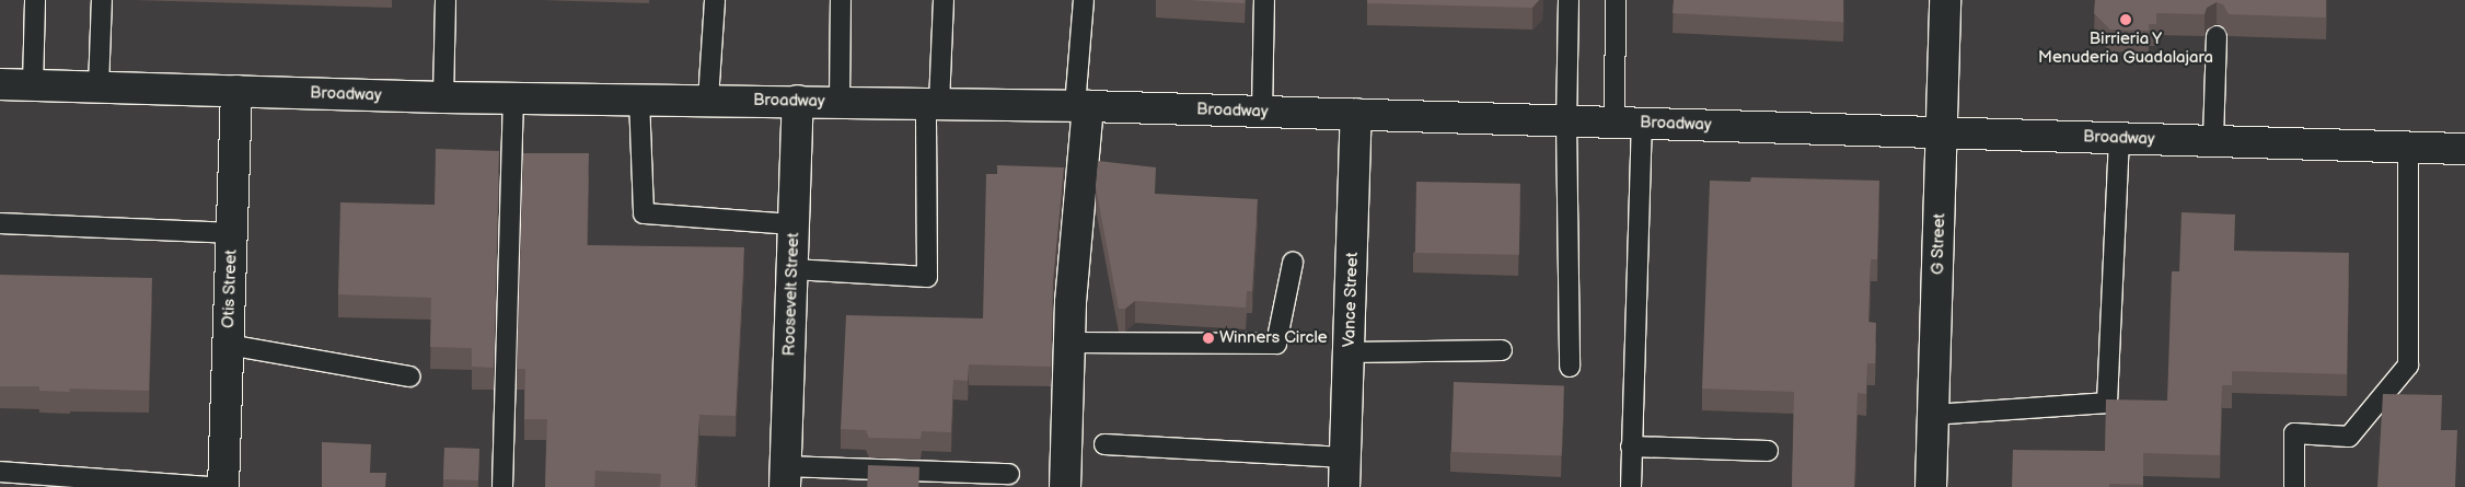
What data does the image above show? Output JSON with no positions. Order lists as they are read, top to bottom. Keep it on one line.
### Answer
{"streets":{"main road":["Broadway","G Street","Otis Street","Roosevelt Street","Vance Street"]},"crossings":[["Broadway","G Street"],["Broadway","Otis Street"],["Broadway","Roosevelt Street"],["Broadway","Vance Street"]],"places":["Birrieria Y Menuderia Guadalajara","Winners Circle"]}
